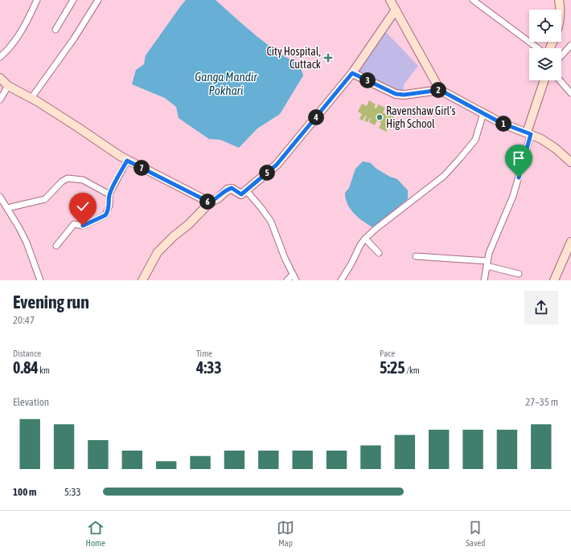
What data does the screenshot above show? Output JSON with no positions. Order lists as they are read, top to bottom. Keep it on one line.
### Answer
{"water":["Ganga Mandir Pokhari"],"places":{"health":["City Hospital, Cuttack"],"other":["Ravenshaw Girl's High School"]},"page":{"pins":["3","2","4","1","7","5","6"],"heading":["Evening run","20:47"],"stats":[["Distance","0.84 km"],["Time","4:33"],["Pace","5:25 /km"]],"chart":["Elevation","27–35 m"],"list":[{"name":"100 m","note":"5:33"}],"tabs":["Home","Map","Saved"]}}
